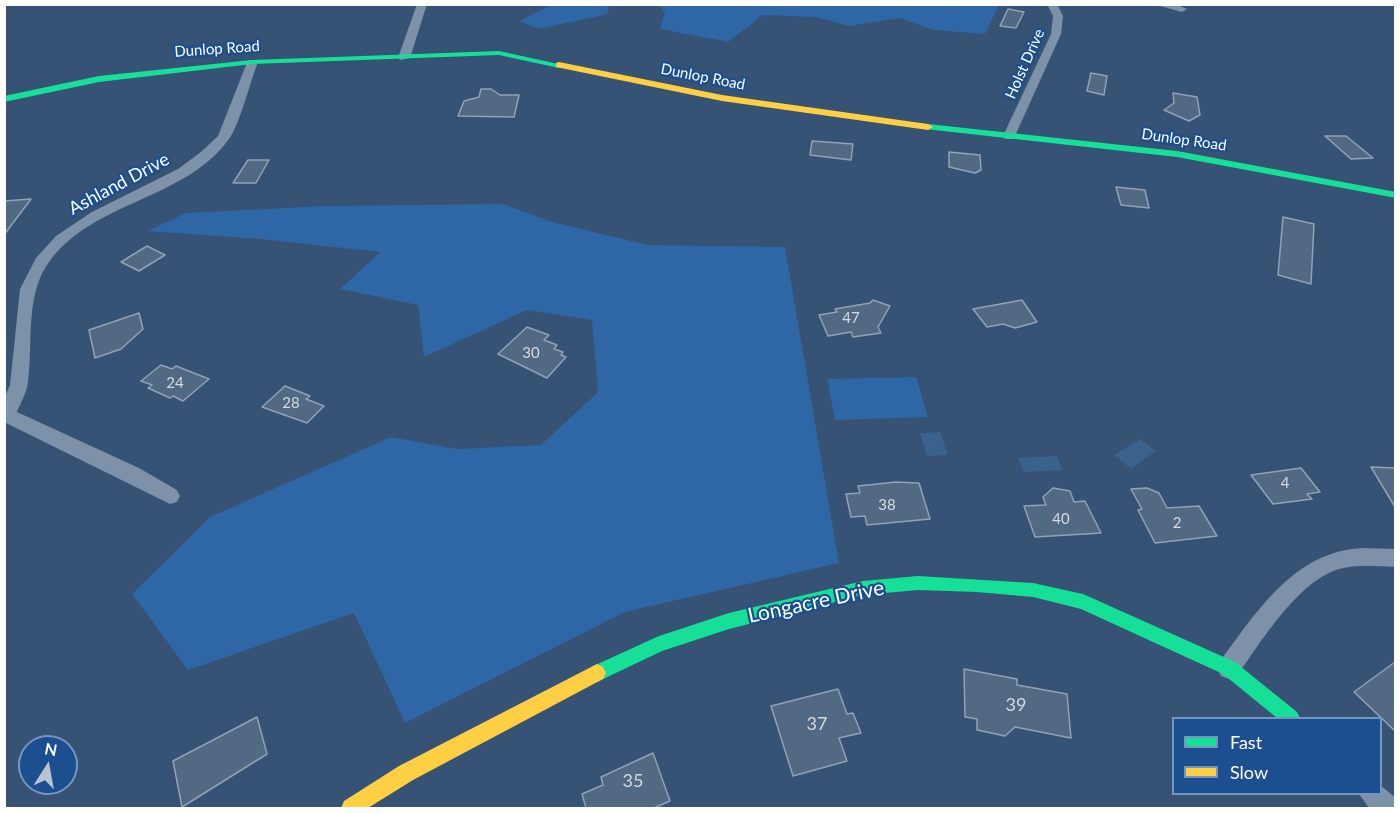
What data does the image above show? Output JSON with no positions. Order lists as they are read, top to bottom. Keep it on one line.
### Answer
{"streets":{"street":["Dunlop Road","Holst Drive","Ashland Drive","Longacre Drive"]},"crossings":[["Dunlop Road","Holst Drive"],["Dunlop Road","Ashland Drive"]],"house_numbers":["47","30","24","28","4","38","40","2","39","37","35"],"legend":["Fast","Slow"],"north":"top"}
